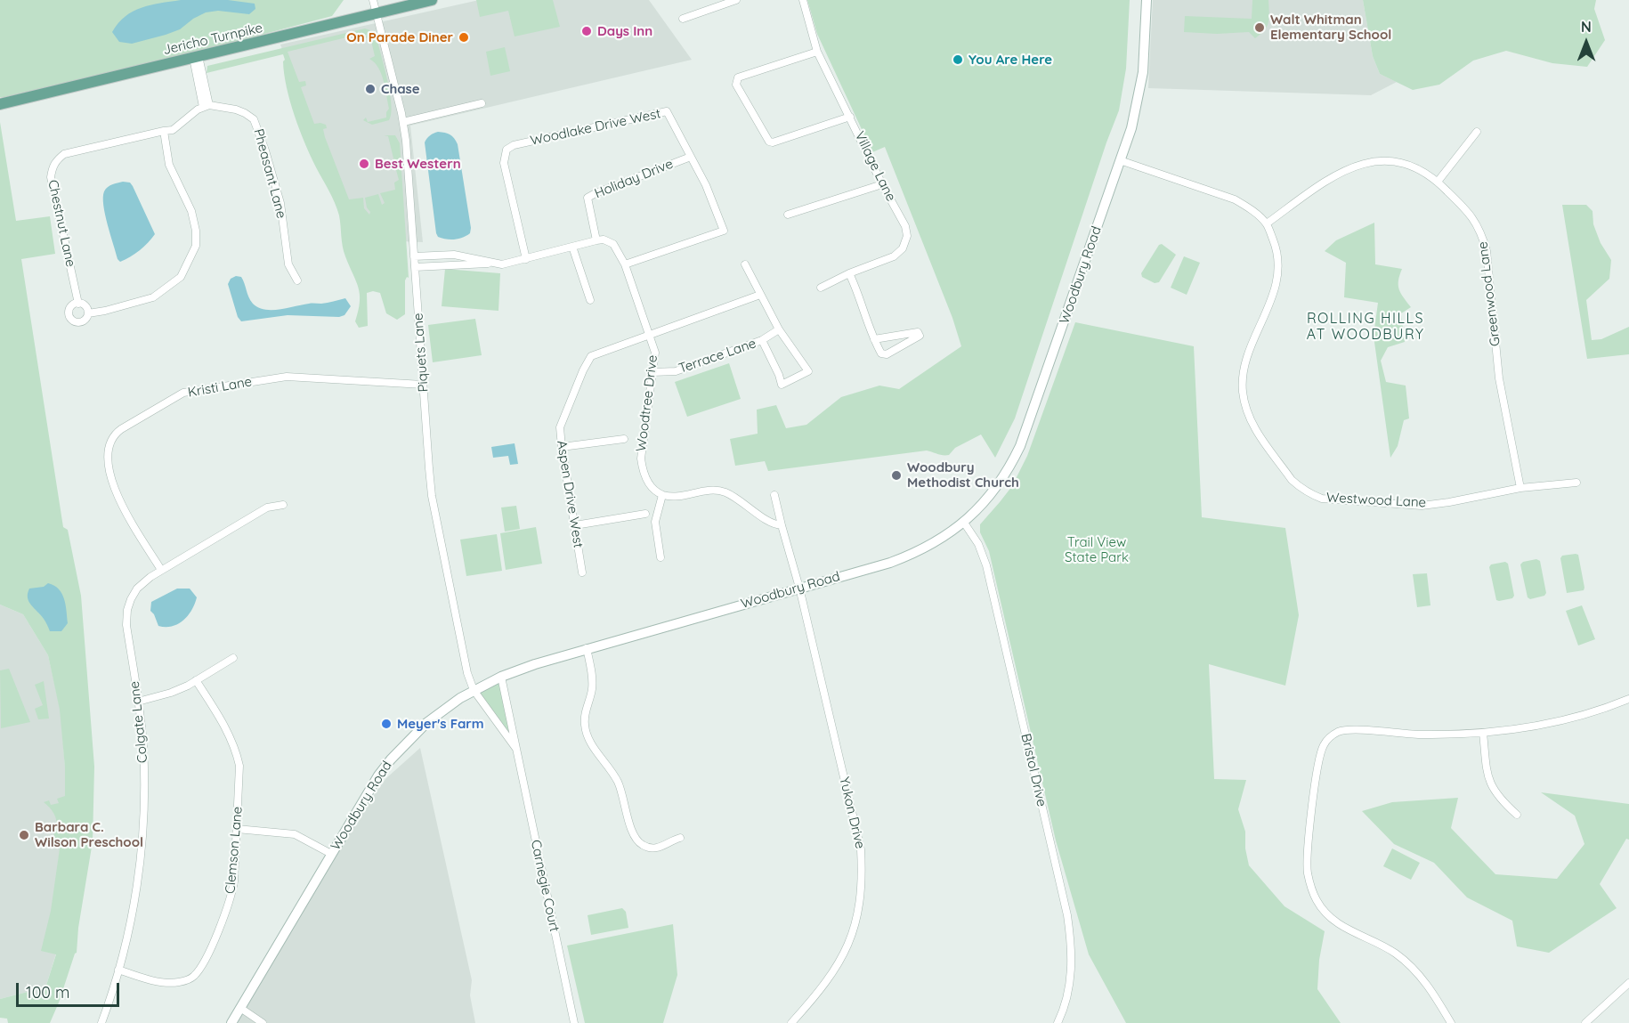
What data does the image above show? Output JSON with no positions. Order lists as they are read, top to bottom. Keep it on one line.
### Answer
{"streets":{"main road":["Jericho Turnpike","Woodbury Road"],"street":["Woodlake Drive West","Village Lane","Pheasant Lane","Holiday Drive","Chestnut Lane","Greenwood Lane","Piquets Lane","Terrace Lane","Kristi Lane","Woodtree Drive","Aspen Drive West","Westwood Lane","Colgate Lane","Bristol Drive","Yukon Drive","Clemson Lane","Carnegie Court"]},"crossings":[["Jericho Turnpike","Piquets Lane"],["Woodlake Drive West","Holiday Drive"],["Woodlake Drive West","Woodtree Drive"],["Pheasant Lane","Chestnut Lane"],["Holiday Drive","Woodtree Drive"],["Woodbury Road","Piquets Lane"],["Woodbury Road","Westwood Lane"],["Woodbury Road","Bristol Drive"],["Woodbury Road","Yukon Drive"],["Woodbury Road","Carnegie Court"],["Greenwood Lane","Westwood Lane"],["Piquets Lane","Kristi Lane"],["Piquets Lane","Carnegie Court"],["Terrace Lane","Woodtree Drive"],["Kristi Lane","Colgate Lane"],["Woodtree Drive","Aspen Drive West"],["Colgate Lane","Clemson Lane"]],"districts":["ROLLING HILLS AT WOODBURY"],"parks":["Trail View State Park"],"places":["Walt Whitman Elementary School","Days Inn","On Parade Diner","You Are Here","Chase","Best Western","Woodbury Methodist Church","Meyer's Farm","Barbara C. Wilson Preschool"],"scale_bar":"100 m","north":"top"}
